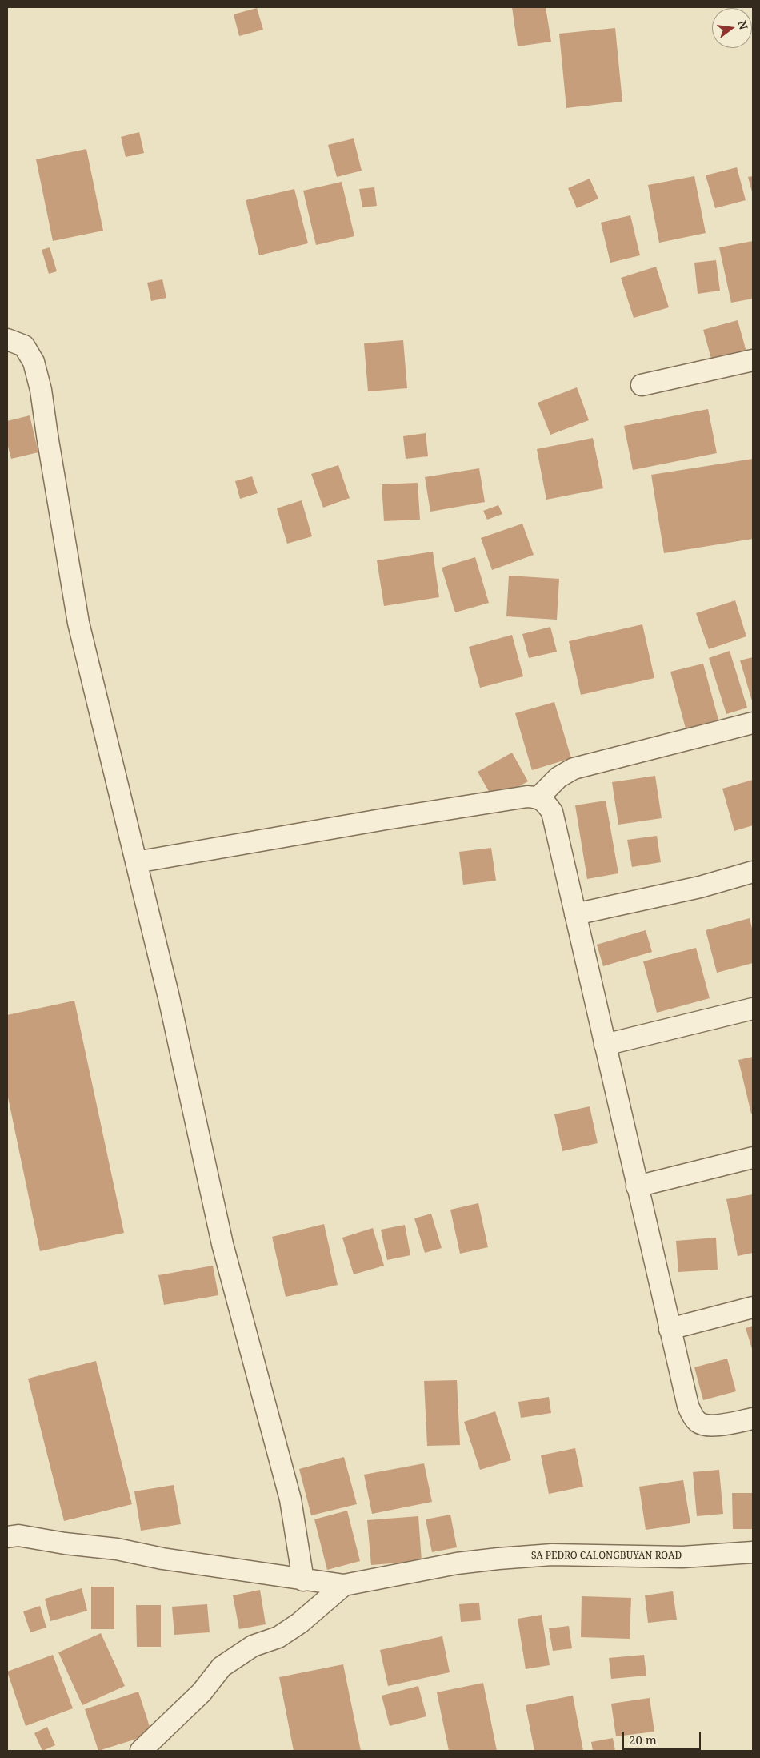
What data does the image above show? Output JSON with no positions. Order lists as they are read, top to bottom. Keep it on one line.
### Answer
{"streets":{"street":["SA PEDRO CALONGBUYAN ROAD"]},"scale_bar":"20 m","north":"right"}
